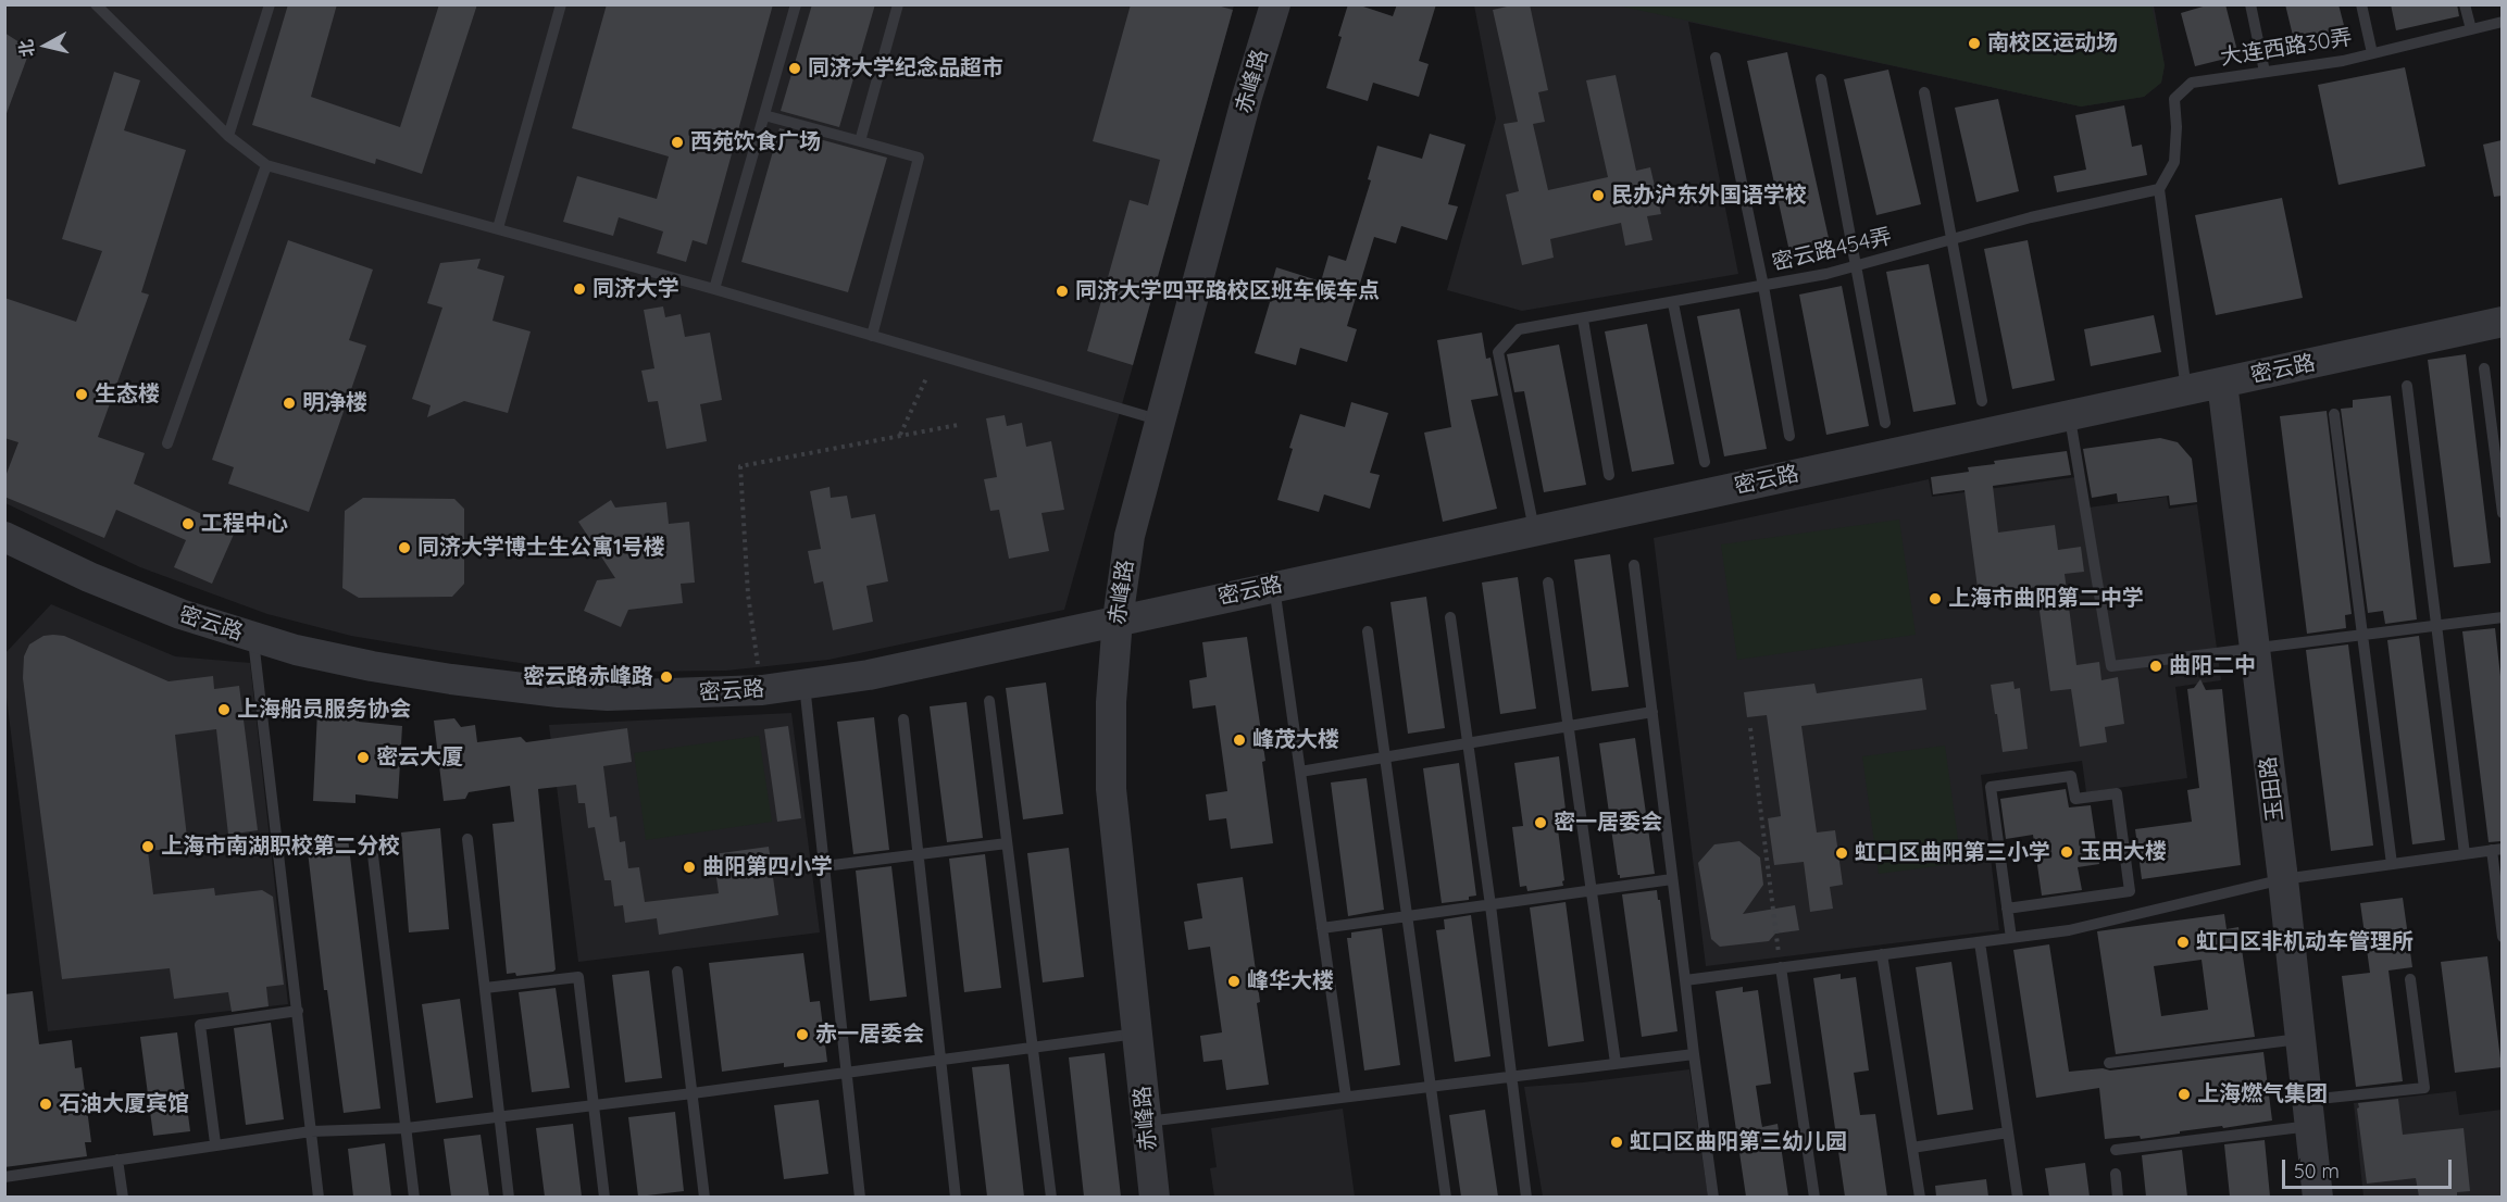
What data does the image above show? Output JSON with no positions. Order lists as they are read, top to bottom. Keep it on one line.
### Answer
{"streets":{"street":["赤峰路","密云路","玉田路"],"lane":["大连西路30弄","密云路454弄"]},"crossings":[["大连西路30弄","密云路454弄"],["赤峰路","密云路"],["密云路454弄","密云路"],["密云路","玉田路"]],"places":["南校区运动场","同济大学纪念品超市","西苑饮食广场","民办沪东外国语学校","同济大学","同济大学四平路校区班车候车点","生态楼","明净楼","工程中心","同济大学博士生公寓1号楼","上海市曲阳第二中学","曲阳二中","密云路赤峰路","上海船员服务协会","峰茂大楼","密云大厦","密一居委会","上海市南湖职校第二分校","玉田大楼","虹口区曲阳第三小学","曲阳第四小学","虹口区非机动车管理所","峰华大楼","赤一居委会","上海燃气集团","石油大厦宾馆","虹口区曲阳第三幼儿园"],"scale_bar":"50 m","north":"left"}
